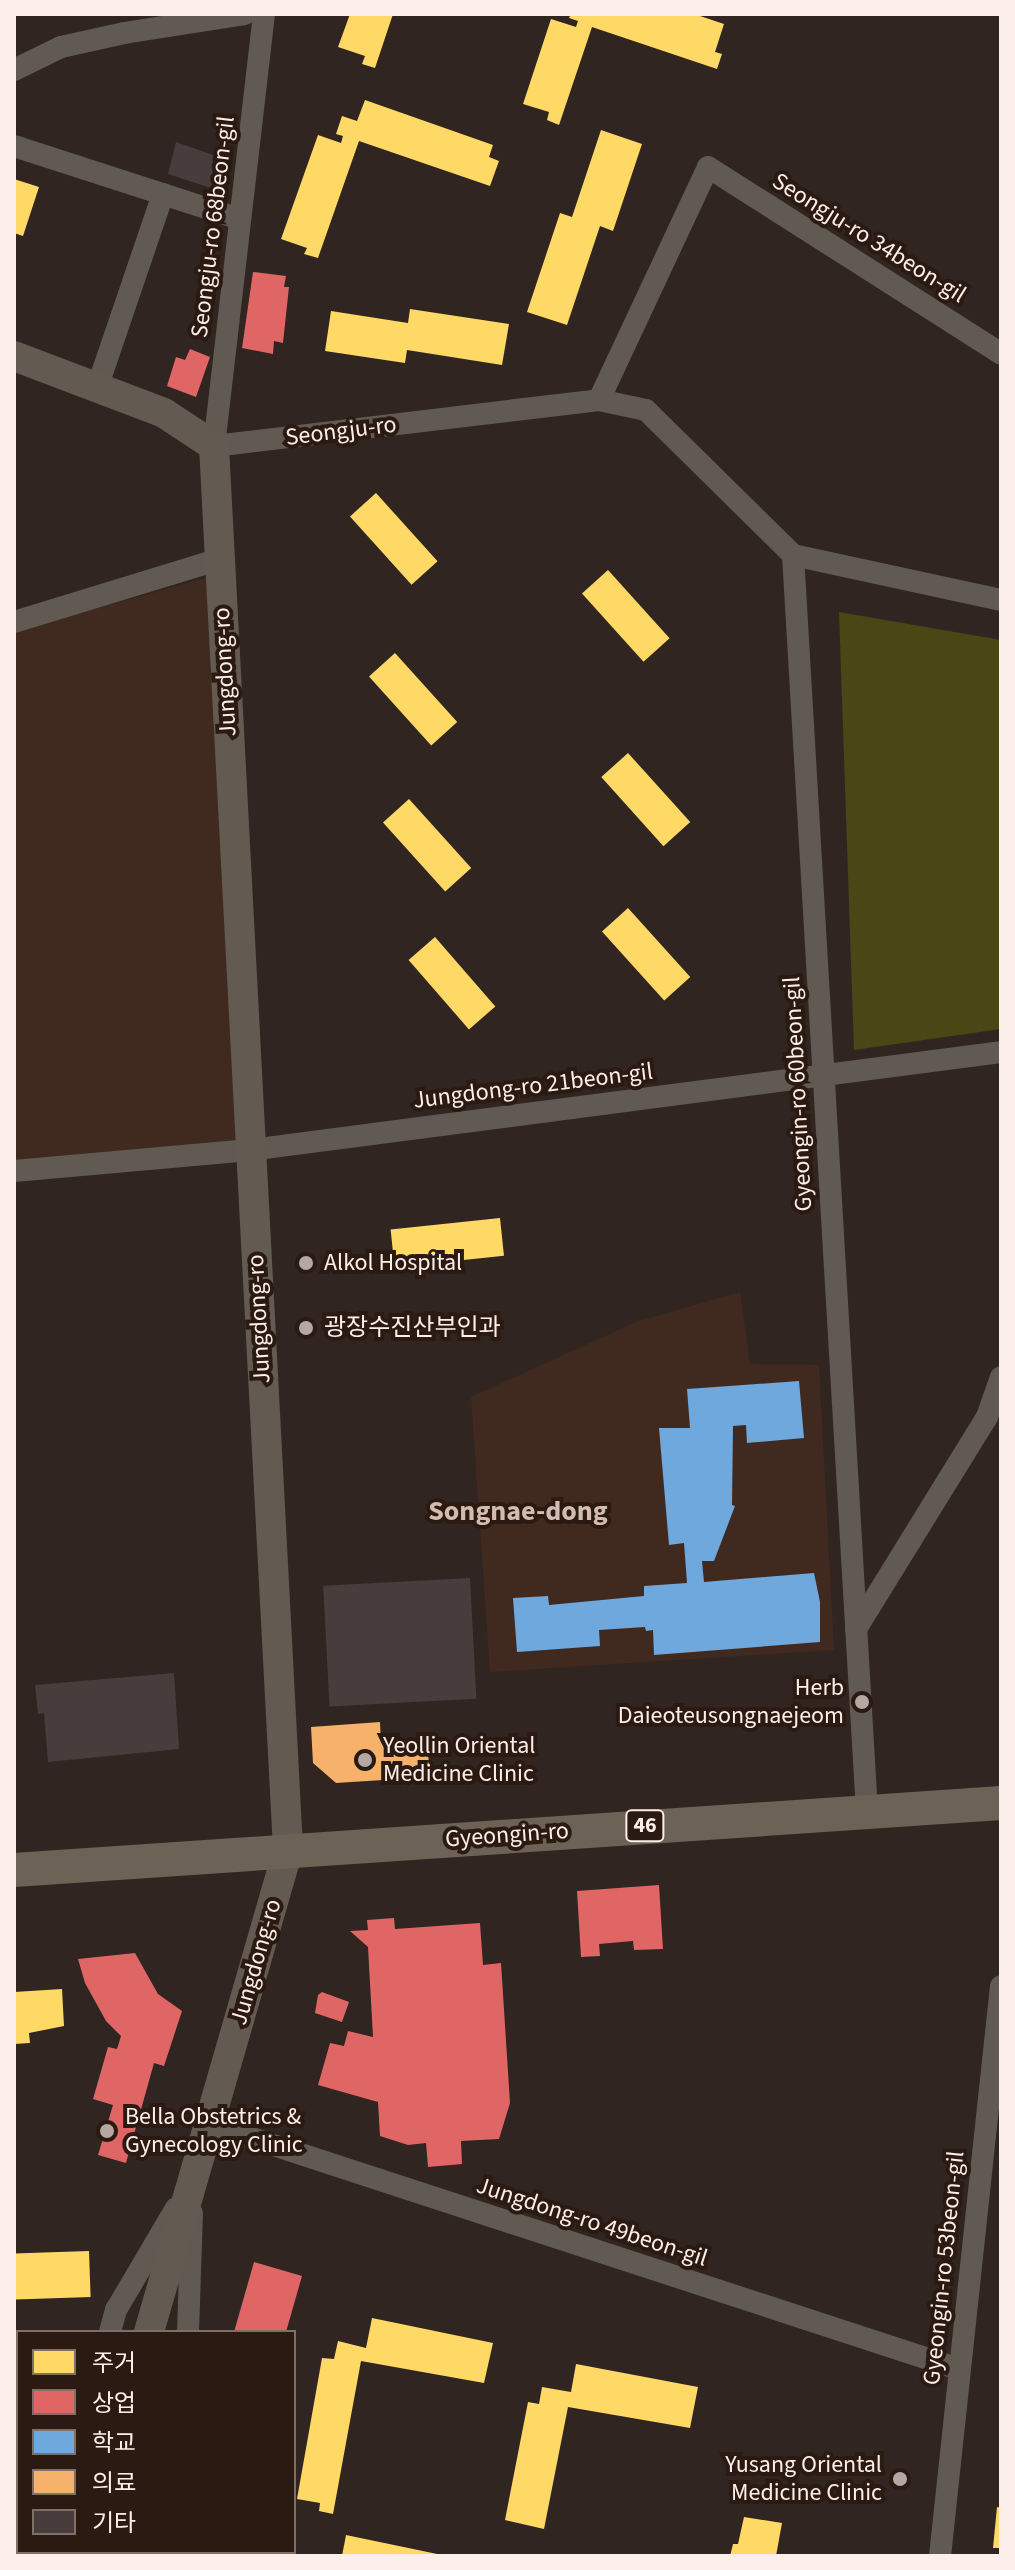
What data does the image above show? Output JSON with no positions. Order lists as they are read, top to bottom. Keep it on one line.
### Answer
{"streets":{"main road":["46","Gyeongin-ro"],"street":["Seongju-ro 68beon-gil","Seongju-ro 34beon-gil","Seongju-ro","Jungdong-ro","Jungdong-ro 21beon-gil","Gyeongin-ro 60beon-gil","Jungdong-ro 49beon-gil","Gyeongin-ro 53beon-gil"]},"crossings":[["Seongju-ro 68beon-gil","Seongju-ro"],["Seongju-ro 68beon-gil","Jungdong-ro"],["Seongju-ro 34beon-gil","Seongju-ro"],["Seongju-ro","Jungdong-ro"],["Seongju-ro","Gyeongin-ro 60beon-gil"],["Jungdong-ro","Jungdong-ro 21beon-gil"],["Jungdong-ro","Gyeongin-ro"],["Jungdong-ro","Jungdong-ro 49beon-gil"],["Jungdong-ro 21beon-gil","Gyeongin-ro 60beon-gil"],["Gyeongin-ro 60beon-gil","Gyeongin-ro"],["Jungdong-ro 49beon-gil","Gyeongin-ro 53beon-gil"]],"districts":["Songnae-dong"],"places":["Alkol Hospital","광장수진산부인과","Herb Daieoteusongnaejeom","Yeollin Oriental Medicine Clinic","Bella Obstetrics & Gynecology Clinic","Yusang Oriental Medicine Clinic"],"legend":["주거","상업","학교","의료","기타"]}
